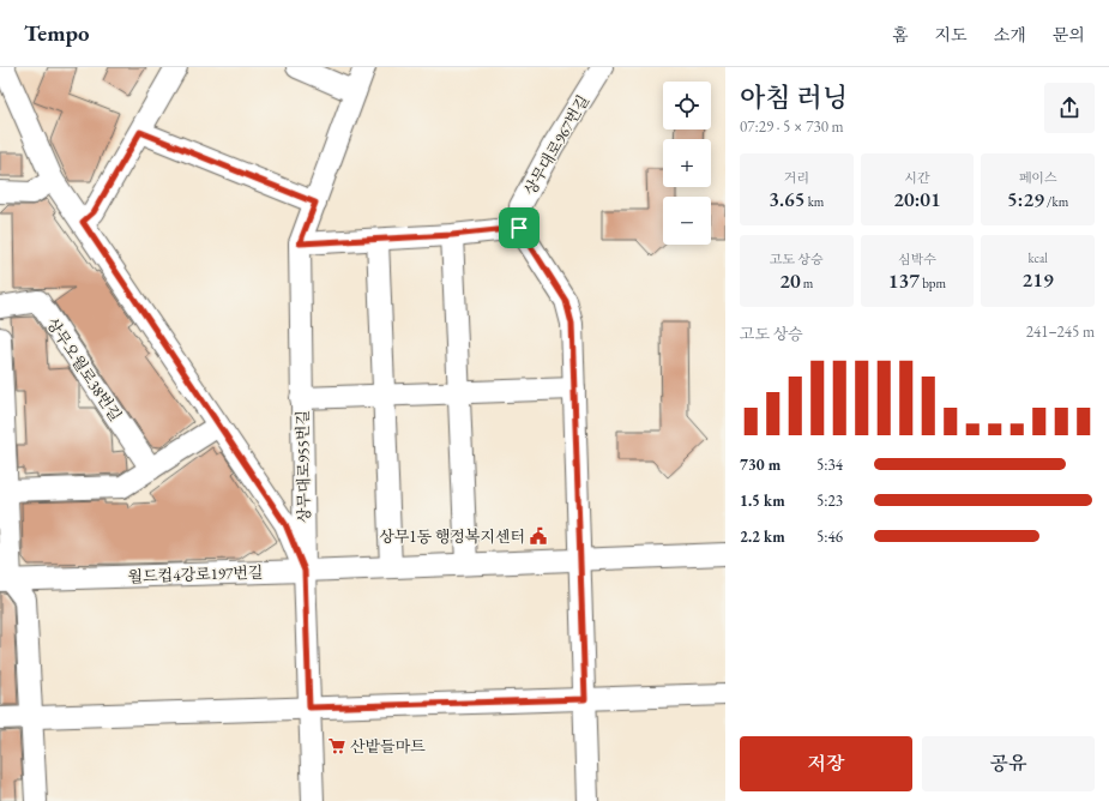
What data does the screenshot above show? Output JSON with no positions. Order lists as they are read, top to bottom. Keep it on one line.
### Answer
{"streets":{"street":["상무대로967번길","상무오월로38번길","상무대로955번길","월드컵4강로197번길"]},"crossings":[["상무대로955번길","월드컵4강로197번길"]],"places":{"public building":["상무1동 행정복지센터"],"supermarket":["산밭들마트"]},"page":{"header":"Tempo","nav":["홈","지도","소개","문의"],"heading":["아침 러닝","07:29 · 5 × 730 m"],"map_buttons":["+","−"],"stats":[["거리","3.65 km"],["시간","20:01"],["페이스","5:29 /km"],["고도 상승","20 m"],["심박수","137 bpm"],["kcal","219"]],"chart":["고도 상승","241–245 m"],"list":[{"name":"730 m","note":"5:34"},{"name":"1.5 km","note":"5:23"},{"name":"2.2 km","note":"5:46"}],"buttons":["저장","공유"]}}
